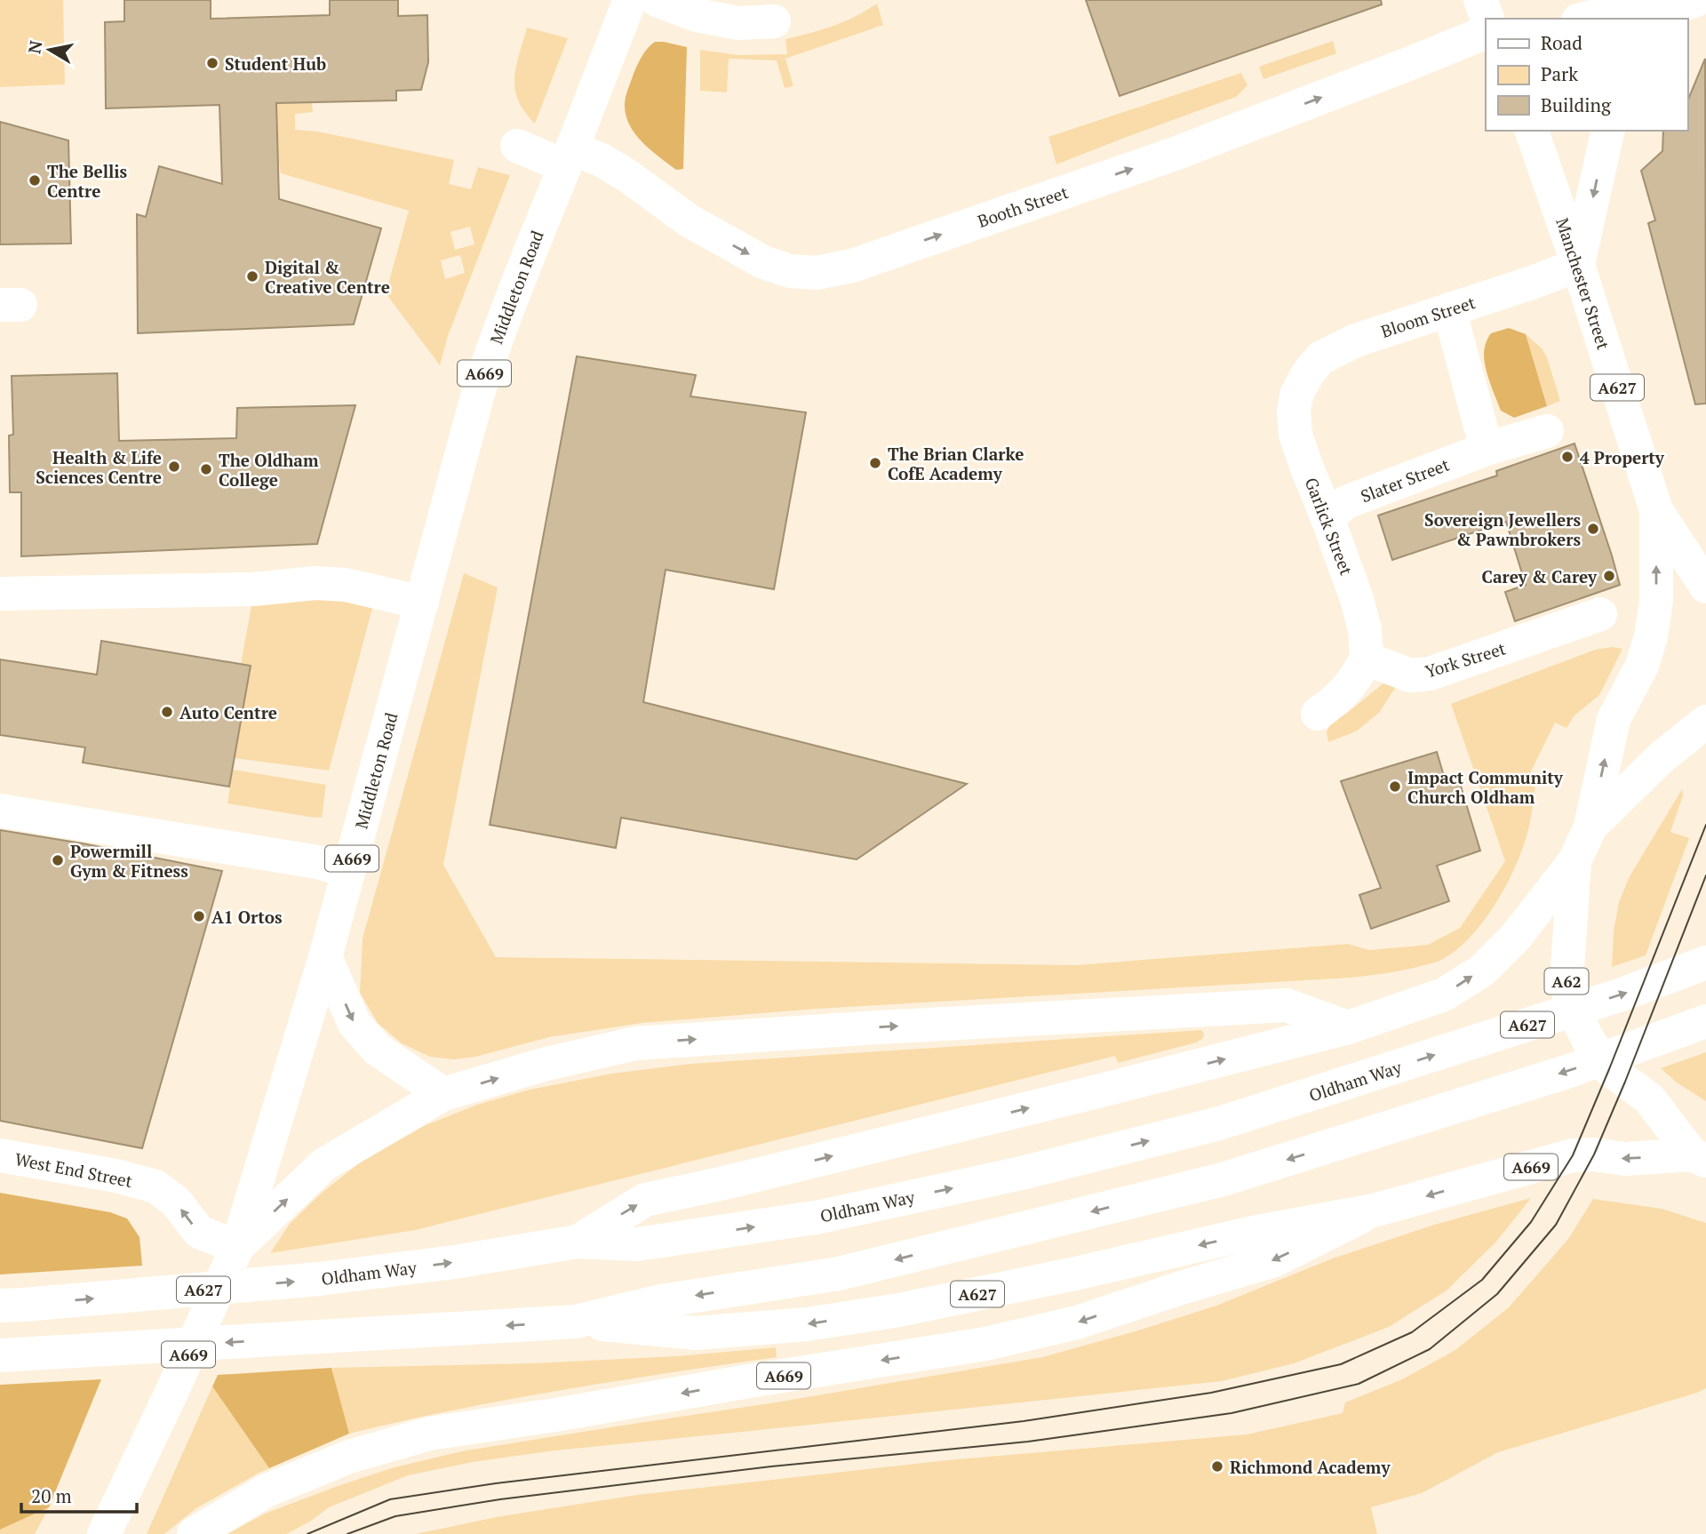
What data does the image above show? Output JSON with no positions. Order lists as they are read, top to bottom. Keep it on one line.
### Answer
{"streets":{"main road":["Booth Street","Manchester Street","Middleton Road","Bloom Street","A669","A627","Slater Street","Garlick Street","York Street","A62","Oldham Way","West End Street"]},"crossings":[["Booth Street","Middleton Road"],["Manchester Street","Bloom Street"],["Manchester Street","A669"],["Manchester Street","A627"],["Middleton Road","A669"],["Middleton Road","West End Street"],["Bloom Street","Garlick Street"],["A669","A627"],["A669","West End Street"],["A627","Oldham Way"],["Slater Street","Garlick Street"],["Garlick Street","York Street"]],"one_way":["Booth Street"],"places":["Student Hub","The Bellis Centre","Digital & Creative Centre","4 Property","The Brian Clarke CofE Academy","Health & Life Sciences Centre","The Oldham College","Sovereign Jewellers & Pawnbrokers","Carey & Carey","Auto Centre","Impact Community Church Oldham","Powermill Gym & Fitness","A1 Ortos","Richmond Academy"],"legend":["Road","Park","Building"],"scale_bar":"20 m","north":"left"}
